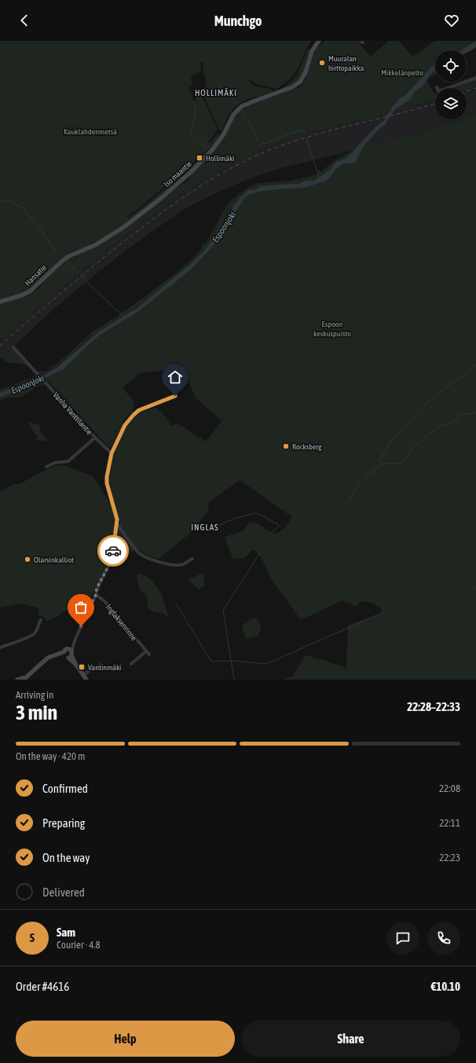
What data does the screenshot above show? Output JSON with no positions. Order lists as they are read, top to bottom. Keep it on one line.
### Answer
{"streets":{"main road":["Iso maantie","Hansatie"],"street":["Vanha Vanttilantie","Inglaksenrinne"]},"crossings":[["Iso maantie","Hansatie"]],"districts":["HOLLIMÄKI","INGLAS"],"water":["Espoonjoki"],"parks":["Mikkelänpelto","Kauklahdenmetsä","Espoon keskuspuisto"],"places":{"other":["Muuralan hirttopaikka","Rocksberg","Olarsinkalliot"],"transit":["Hollimäki","Vantinmäki"]},"page":{"header":"Munchgo","heading":["3 min","Arriving in","22:28–22:33"],"panel":["Sam","Courier · 4.8","Order #4616","€10.10"],"bar":"On the way · 420 m","list":[["Confirmed","22:08"],["Preparing","22:11"],["On the way","22:23"],"Delivered"],"round":"S","buttons":["Help","Share"]}}
